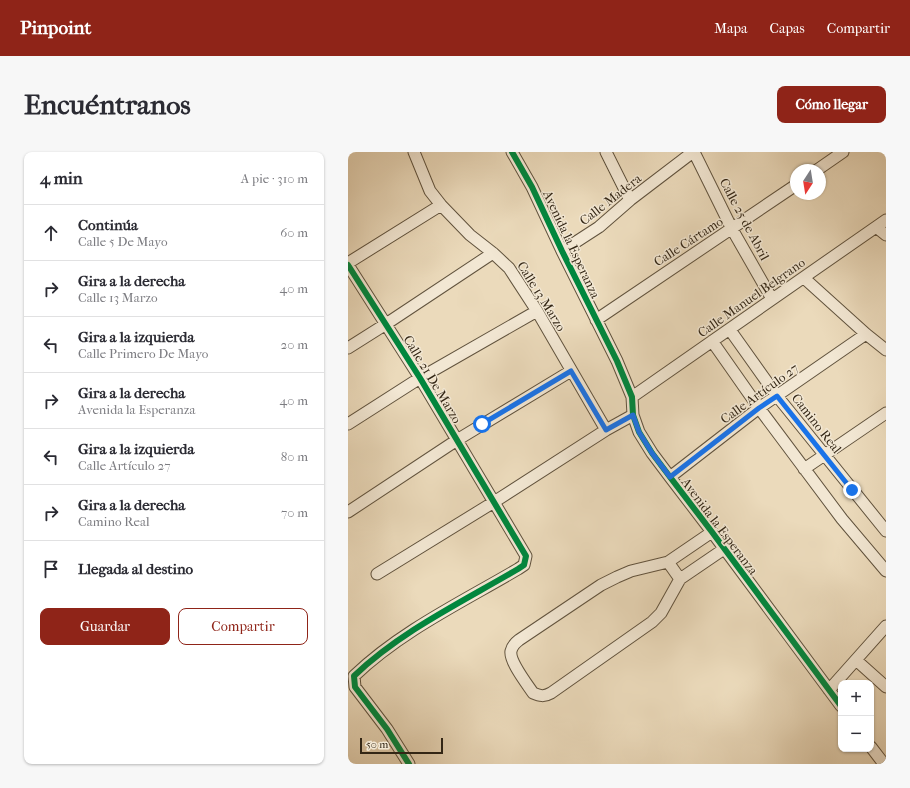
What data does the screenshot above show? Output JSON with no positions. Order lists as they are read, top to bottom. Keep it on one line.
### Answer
{"streets":{"street":["Calle Madera","Calle 25 de Abril","Calle Cártamo","Avenida la Esperanza","Calle 13 Marzo","Calle Manuel Belgrano","Calle 21 De Marzo","Calle Artículo 27","Camino Real"]},"crossings":[["Calle Madera","Calle 25 de Abril"],["Calle Madera","Avenida la Esperanza"],["Calle 25 de Abril","Calle Cártamo"],["Calle 25 de Abril","Calle Manuel Belgrano"],["Calle Cártamo","Avenida la Esperanza"],["Avenida la Esperanza","Calle Manuel Belgrano"],["Avenida la Esperanza","Calle Artículo 27"],["Calle Manuel Belgrano","Camino Real"],["Calle Artículo 27","Camino Real"]],"scale_bar":"50 m","north":"bottom","page":{"header":"Pinpoint","nav":["Mapa","Capas","Compartir"],"buttons":["Cómo llegar",["Guardar","Compartir"]],"title":"Encuéntranos","heading":["4 min","A pie · 310 m"],"list":[["Continúa","Calle 5 De Mayo","60 m"],["Gira a la derecha","Calle 13 Marzo","40 m"],["Gira a la izquierda","Calle Primero De Mayo","20 m"],["Gira a la derecha","Avenida la Esperanza","40 m"],["Gira a la izquierda","Calle Artículo 27","80 m"],["Gira a la derecha","Camino Real","70 m"],"Llegada al destino"],"map_buttons":["+","−"],"scale":"50 m"}}
